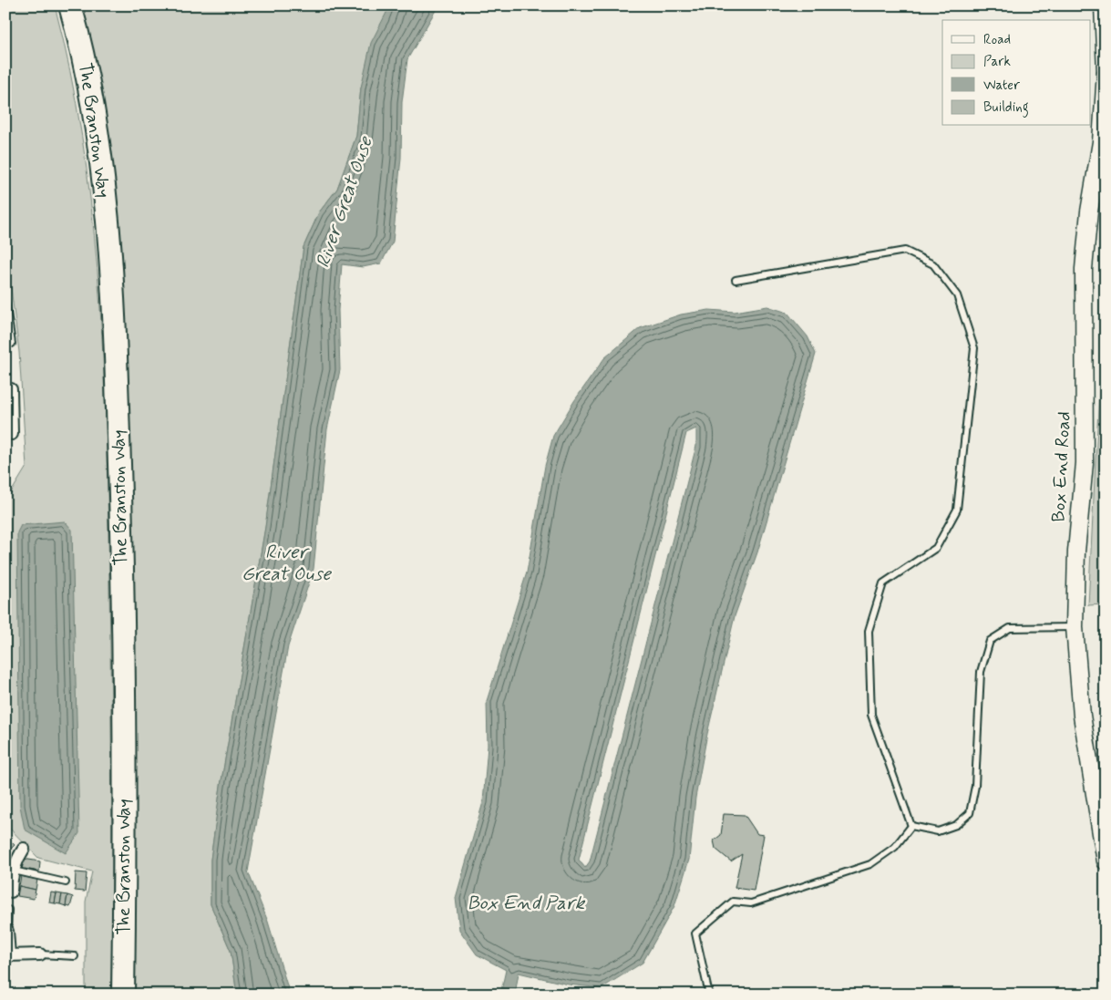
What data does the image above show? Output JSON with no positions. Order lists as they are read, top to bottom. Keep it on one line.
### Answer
{"streets":{"highway":["The Branston Way"],"street":["Box End Road"]},"water":["River Great Ouse","Box End Park"],"legend":["Road","Park","Water","Building"]}
